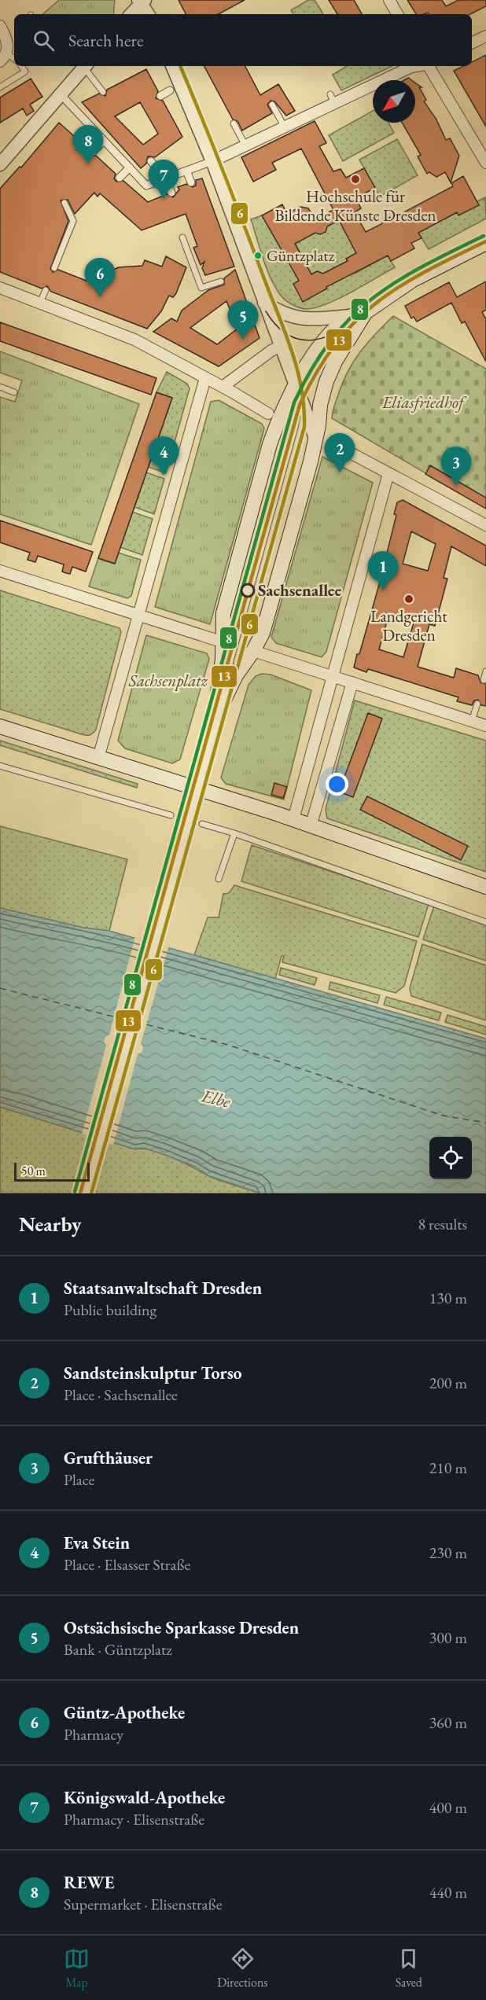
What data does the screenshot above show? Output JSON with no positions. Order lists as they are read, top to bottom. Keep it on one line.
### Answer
{"water":["Elbe"],"parks":["Eliasfriedhof","Sachsenplatz"],"places":["Hochschule für Bildende Künste Dresden","Güntzplatz","Sachsenallee","Landgericht Dresden"],"lines":["transit line 6","tram line 8","transit line 13"],"scale_bar":"50 m","north":"bottom left","page":{"search":"Search here","pins":["8","7","6","5","2","4","3","1"],"scale":"50 m","heading":["Nearby","8 results"],"list":[{"mark":"1","name":"Staatsanwaltschaft Dresden","note":"Public building","value":"130 m"},{"mark":"2","name":"Sandsteinskulptur Torso","note":"Place · Sachsenallee","value":"200 m"},{"mark":"3","name":"Grufthäuser","note":"Place","value":"210 m"},{"mark":"4","name":"Eva Stein","note":"Place · Elsasser Straße","value":"230 m"},{"mark":"5","name":"Ostsächsische Sparkasse Dresden","note":"Bank · Güntzplatz","value":"300 m"},{"mark":"6","name":"Güntz-Apotheke","note":"Pharmacy","value":"360 m"},{"mark":"7","name":"Königswald-Apotheke","note":"Pharmacy · Elisenstraße","value":"400 m"},{"mark":"8","name":"REWE","note":"Supermarket · Elisenstraße","value":"440 m"}],"nav":["Map","Directions","Saved"]}}
